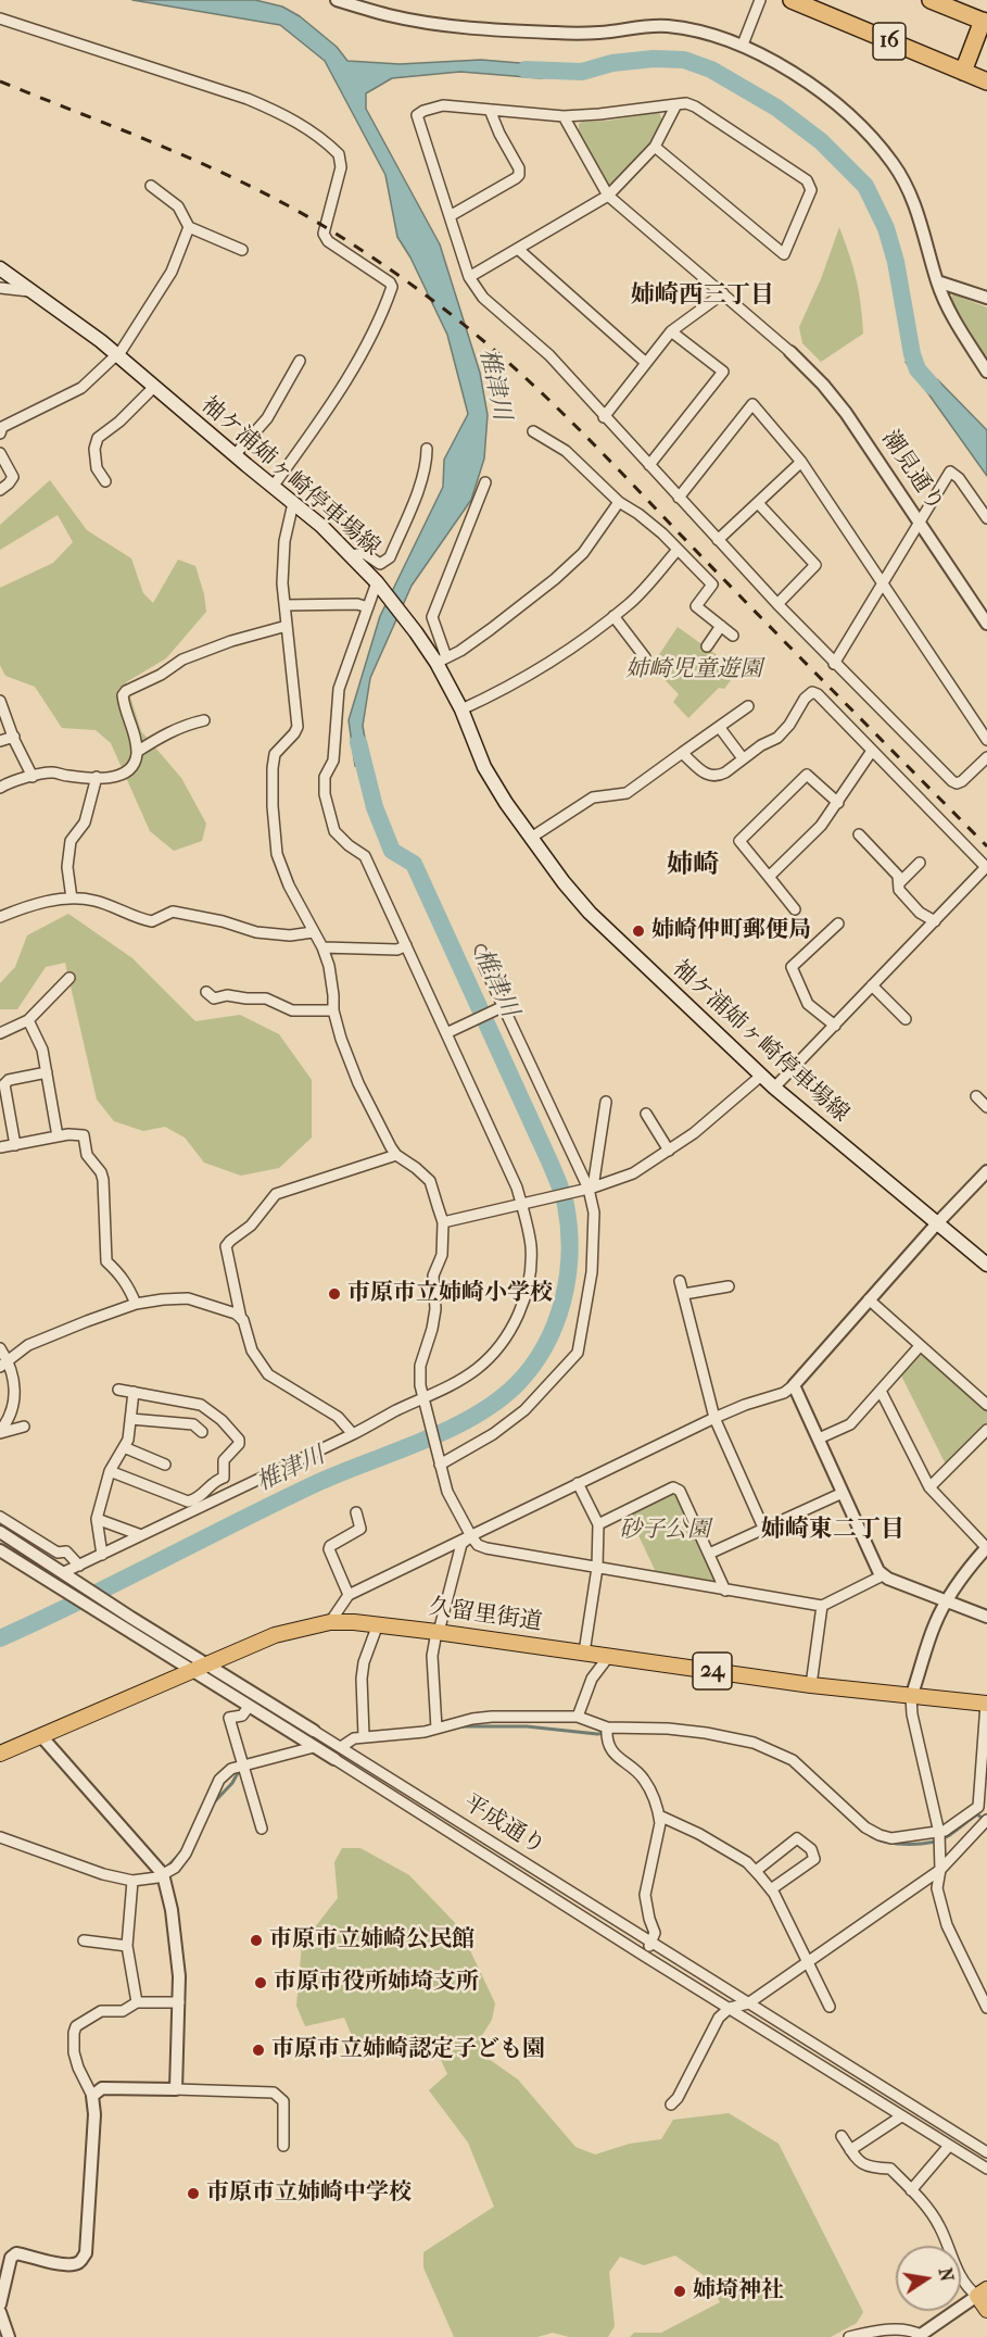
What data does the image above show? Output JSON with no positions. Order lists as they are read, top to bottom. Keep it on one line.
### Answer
{"streets":{"highway":["16"],"main road":["袖ケ浦姉ヶ崎停車場線","久留里街道","24"],"street":["潮見通り","平成通り"]},"crossings":[["久留里街道","平成通り"]],"districts":["姉崎西三丁目","姉崎","姉崎東二丁目"],"water":["椎津川"],"parks":["姉崎児童遊園","砂子公園"],"places":["姉崎仲町郵便局","市原市立姉崎小学校","市原市立姉崎公民館","市原市役所姉埼支所","市原市立姉崎認定子ども園","市原市立姉崎中学校","姉埼神社"],"north":"right"}
